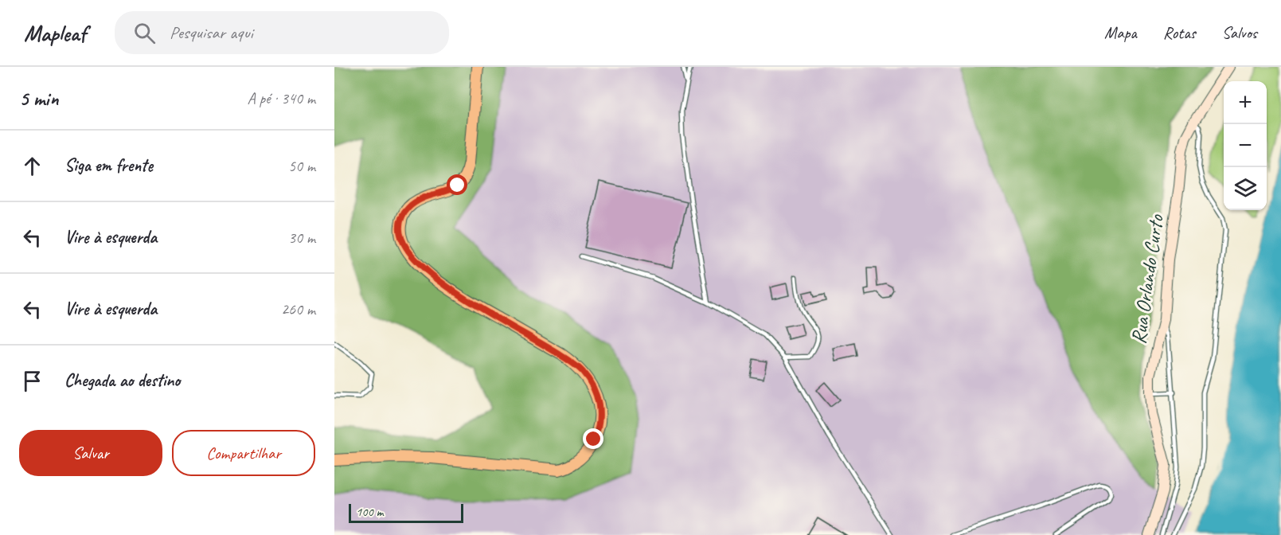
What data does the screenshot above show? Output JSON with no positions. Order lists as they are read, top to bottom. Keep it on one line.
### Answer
{"streets":{"main road":["Rua Orlando Curto"]},"scale_bar":"100 m","page":{"header":"Mapleaf","search":"Pesquisar aqui","nav":["Mapa","Rotas","Salvos"],"heading":["5 min","A pé · 340 m"],"map_buttons":["+","−"],"list":[["Siga em frente","50 m"],["Vire à esquerda","30 m"],["Vire à esquerda","260 m"],"Chegada ao destino"],"buttons":["Salvar","Compartilhar"],"scale":"100 m"}}
